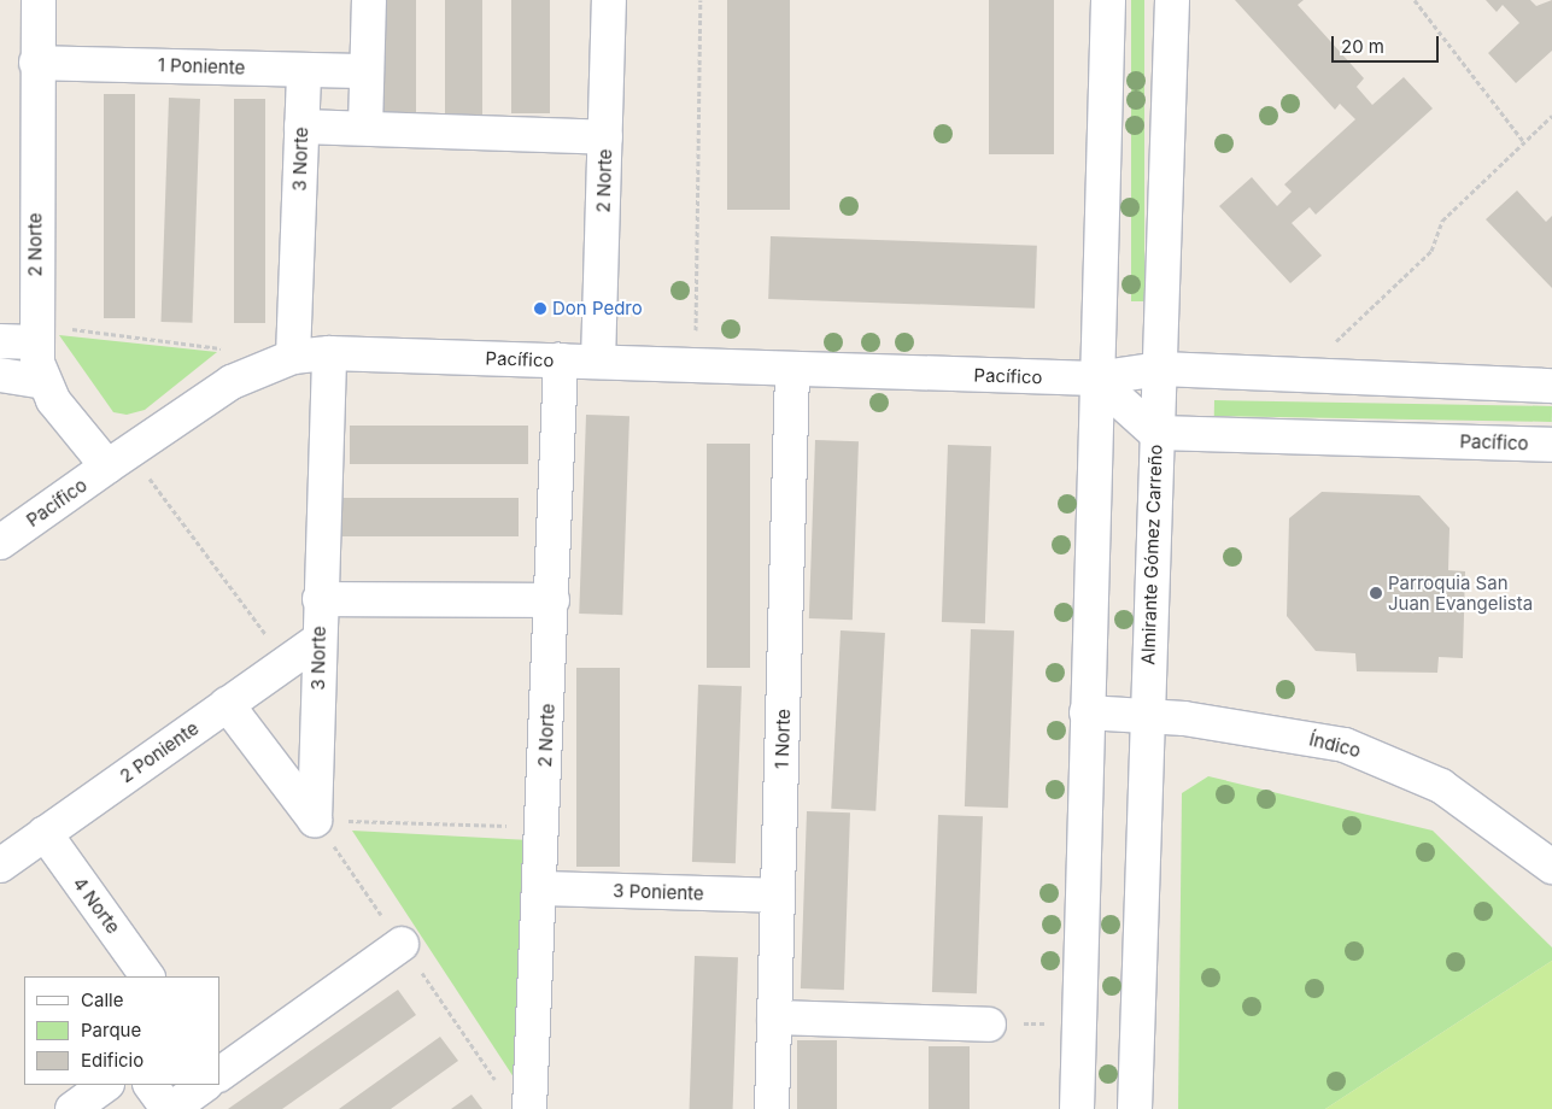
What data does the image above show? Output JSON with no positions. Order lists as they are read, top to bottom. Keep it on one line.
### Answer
{"streets":{"street":["1 Poniente","3 Norte","2 Norte","Pacífico","Almirante Gómez Carreño","1 Norte","Índico","2 Poniente","3 Poniente","4 Norte"]},"crossings":[["1 Poniente","3 Norte"],["1 Poniente","2 Norte"],["3 Norte","Pacífico"],["3 Norte","2 Poniente"],["2 Norte","Pacífico"],["2 Norte","3 Poniente"],["Pacífico","Almirante Gómez Carreño"],["Pacífico","1 Norte"],["Almirante Gómez Carreño","Índico"],["1 Norte","3 Poniente"],["2 Poniente","4 Norte"]],"places":["Don Pedro","Parroquia San Juan Evangelista"],"legend":["Calle","Parque","Edificio"],"scale_bar":"20 m"}
